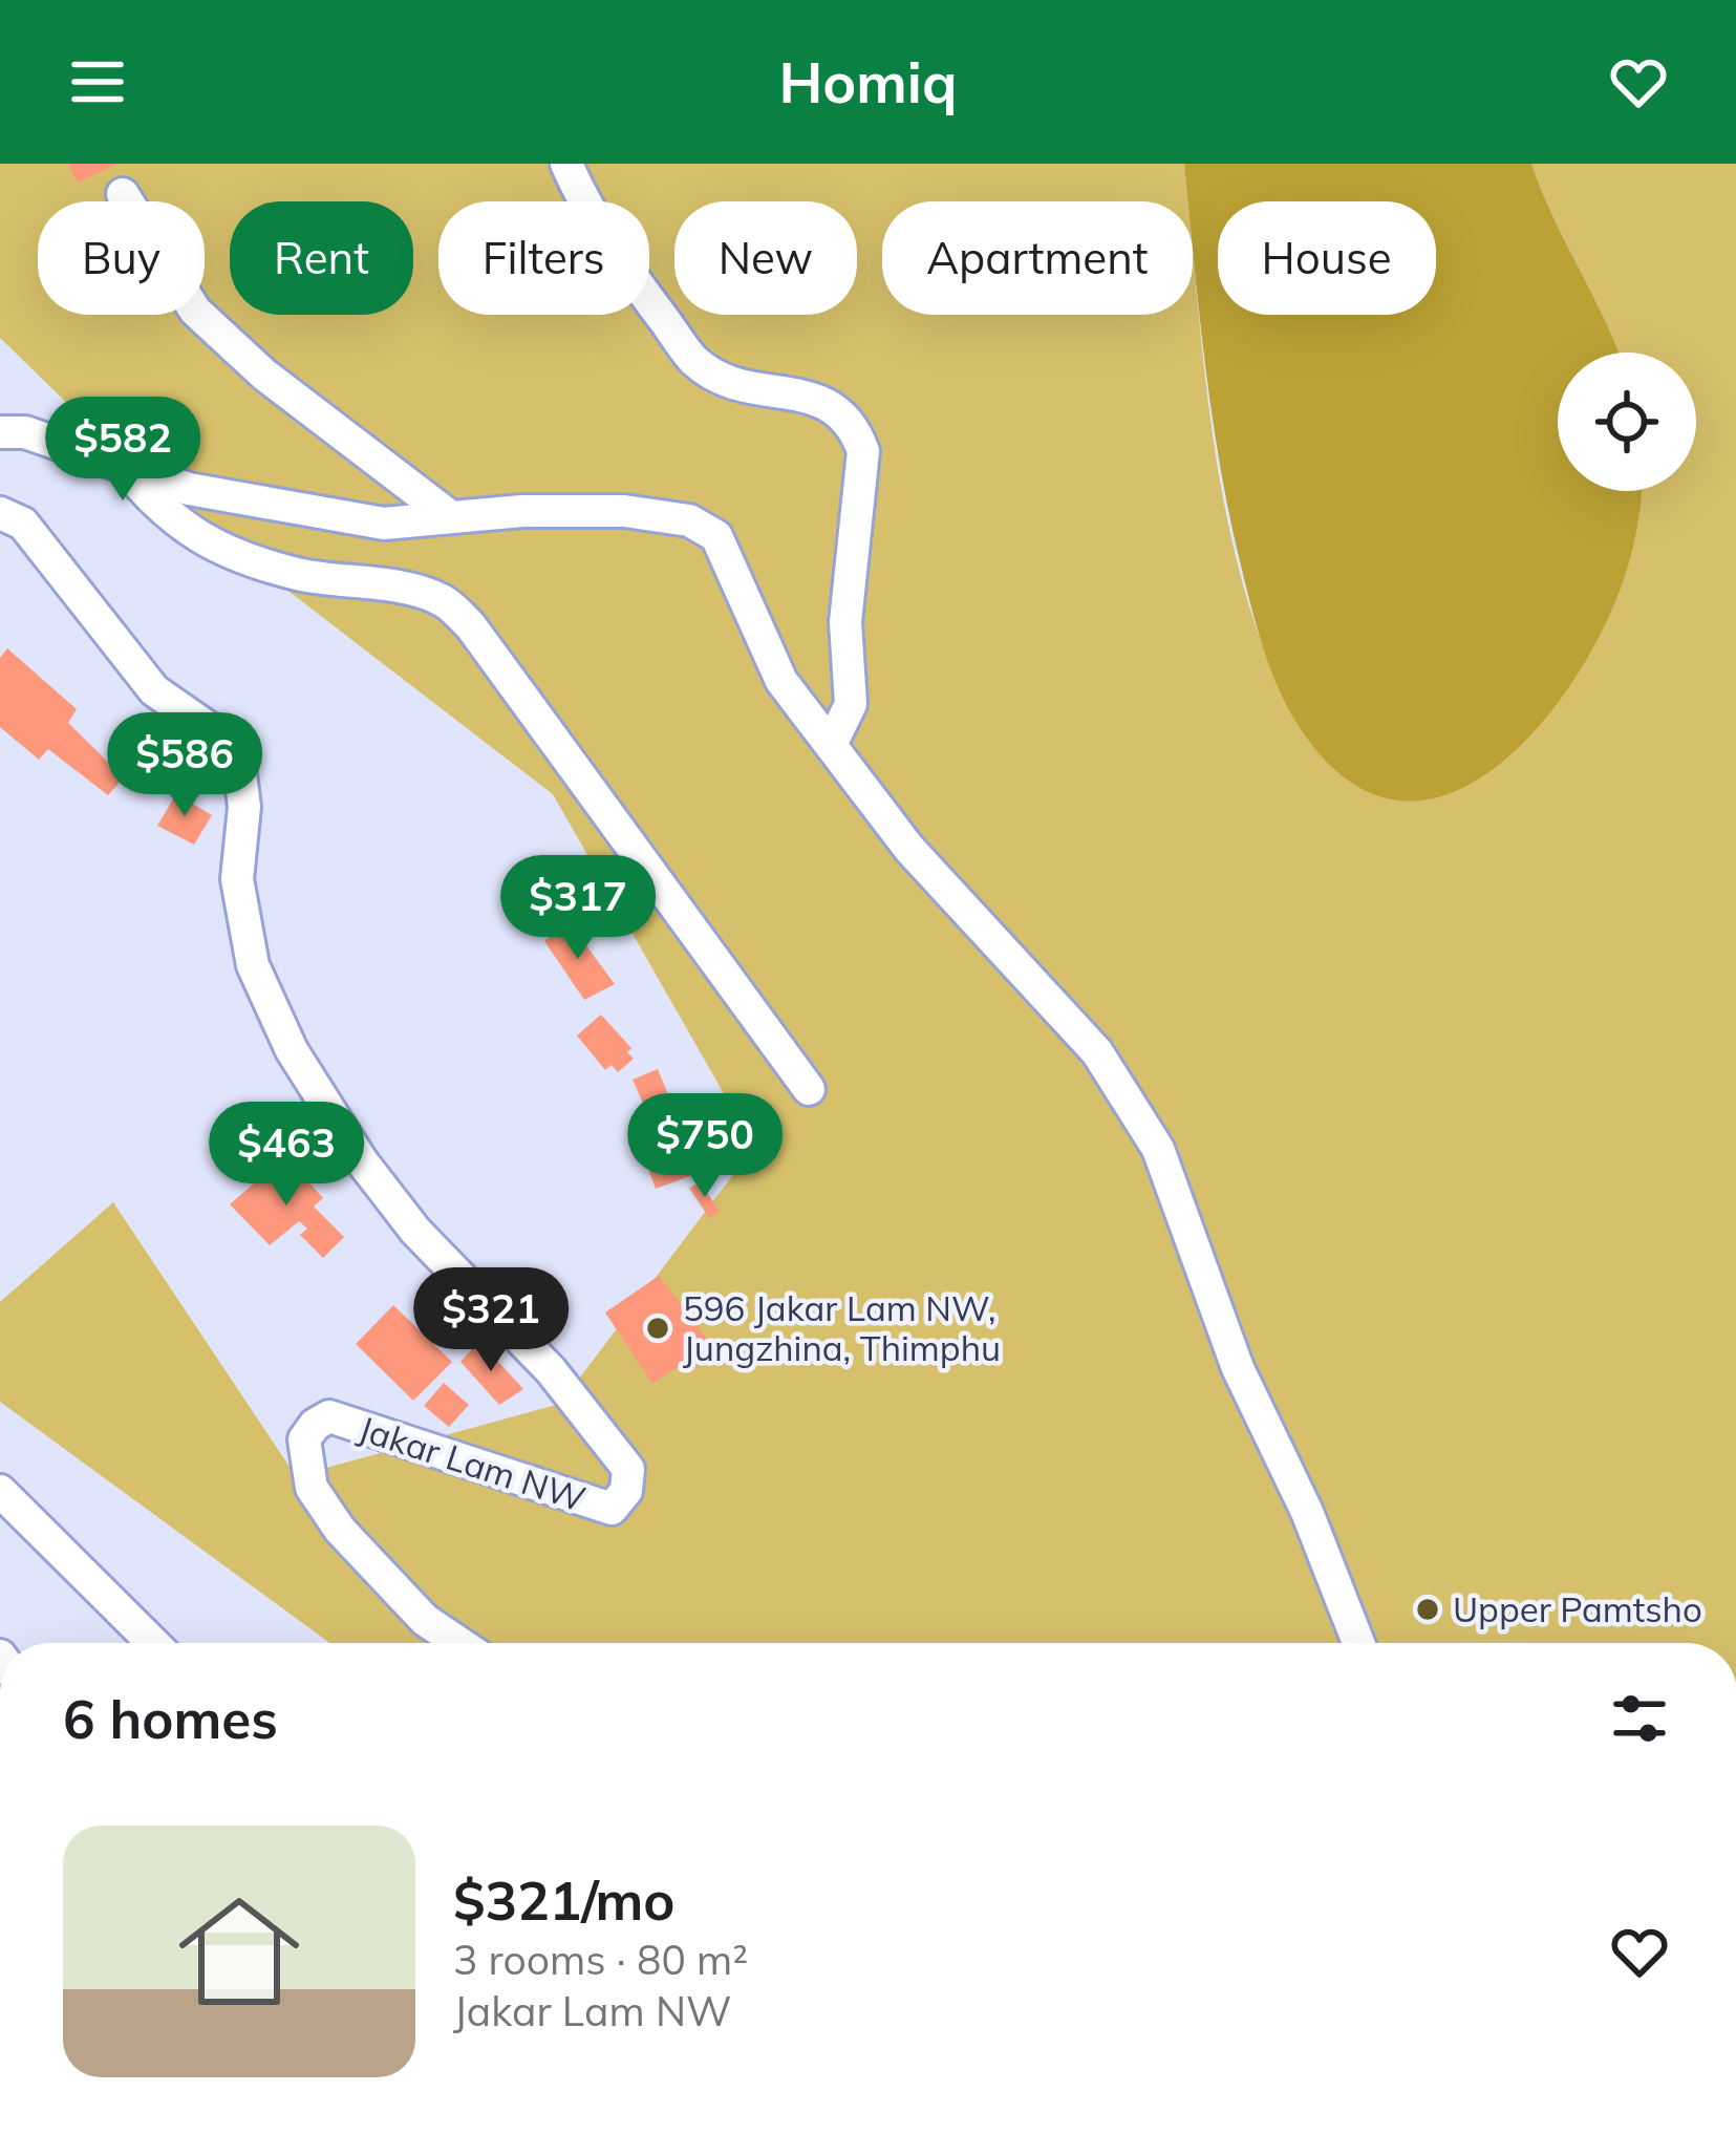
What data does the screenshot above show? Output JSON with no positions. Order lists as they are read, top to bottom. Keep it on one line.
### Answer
{"streets":{"street":["Jakar Lam NW"]},"places":["596 Jakar Lam NW, Jungzhina, Thimphu","Upper Pamtsho"],"page":{"header":"Homiq","chip":["Buy","Rent","Filters","New","Apartment","House"],"price":["$582","$586","$317","$750","$463","$321"],"heading":"6 homes","list":[{"name":"$321/mo","note":"3 rooms · 80 m² · Jakar Lam NW"}]}}
